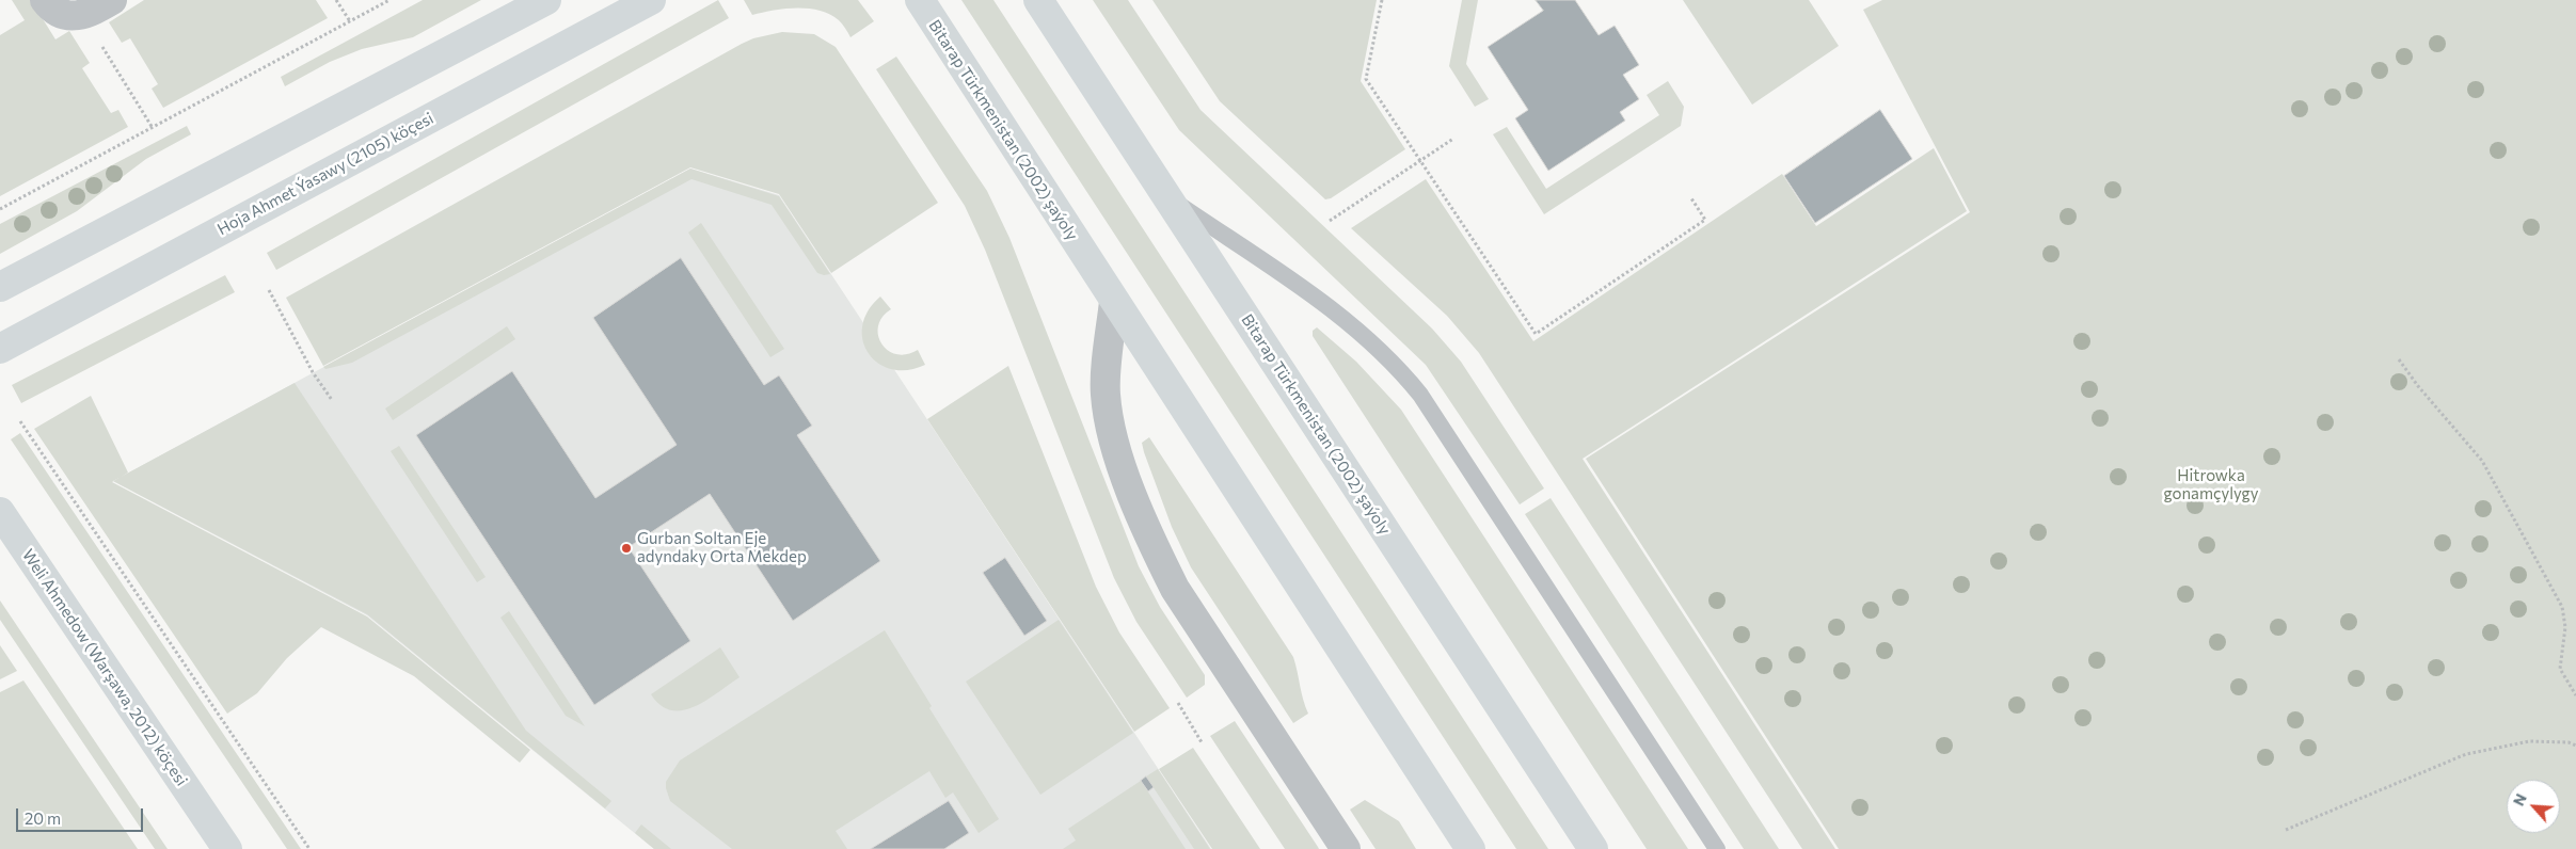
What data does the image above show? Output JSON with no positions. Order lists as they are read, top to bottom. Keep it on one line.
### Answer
{"streets":{"main road":["Bitarap Türkmenistan (2002) şaýoly","Hoja Ahmet Ýasawy (2105) köçesi","Weli Ahmedow (Warşawa, 2012) köçesi"]},"parks":["Hitrowka gonamçylygy"],"places":["Gurban Soltan Eje adyndaky Orta Mekdep"],"scale_bar":"20 m","north":"top left"}
